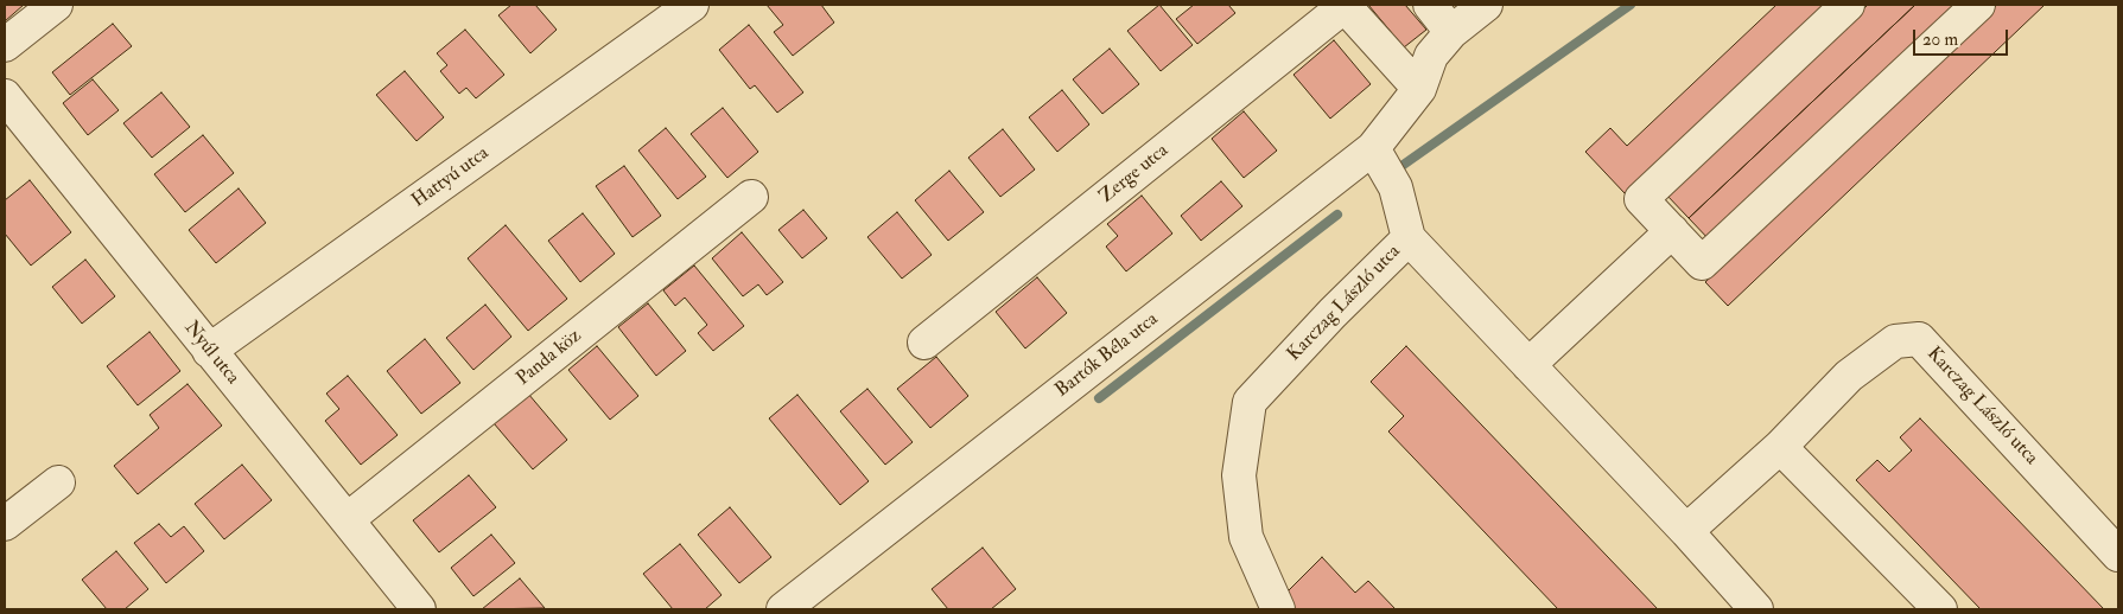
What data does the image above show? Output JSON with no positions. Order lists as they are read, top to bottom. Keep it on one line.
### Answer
{"streets":{"street":["Zerge utca","Hattyú utca","Karczag László utca","Nyúl utca","Bartók Béla utca","Panda köz"]},"crossings":[["Hattyú utca","Nyúl utca"],["Nyúl utca","Panda köz"]],"scale_bar":"20 m"}
